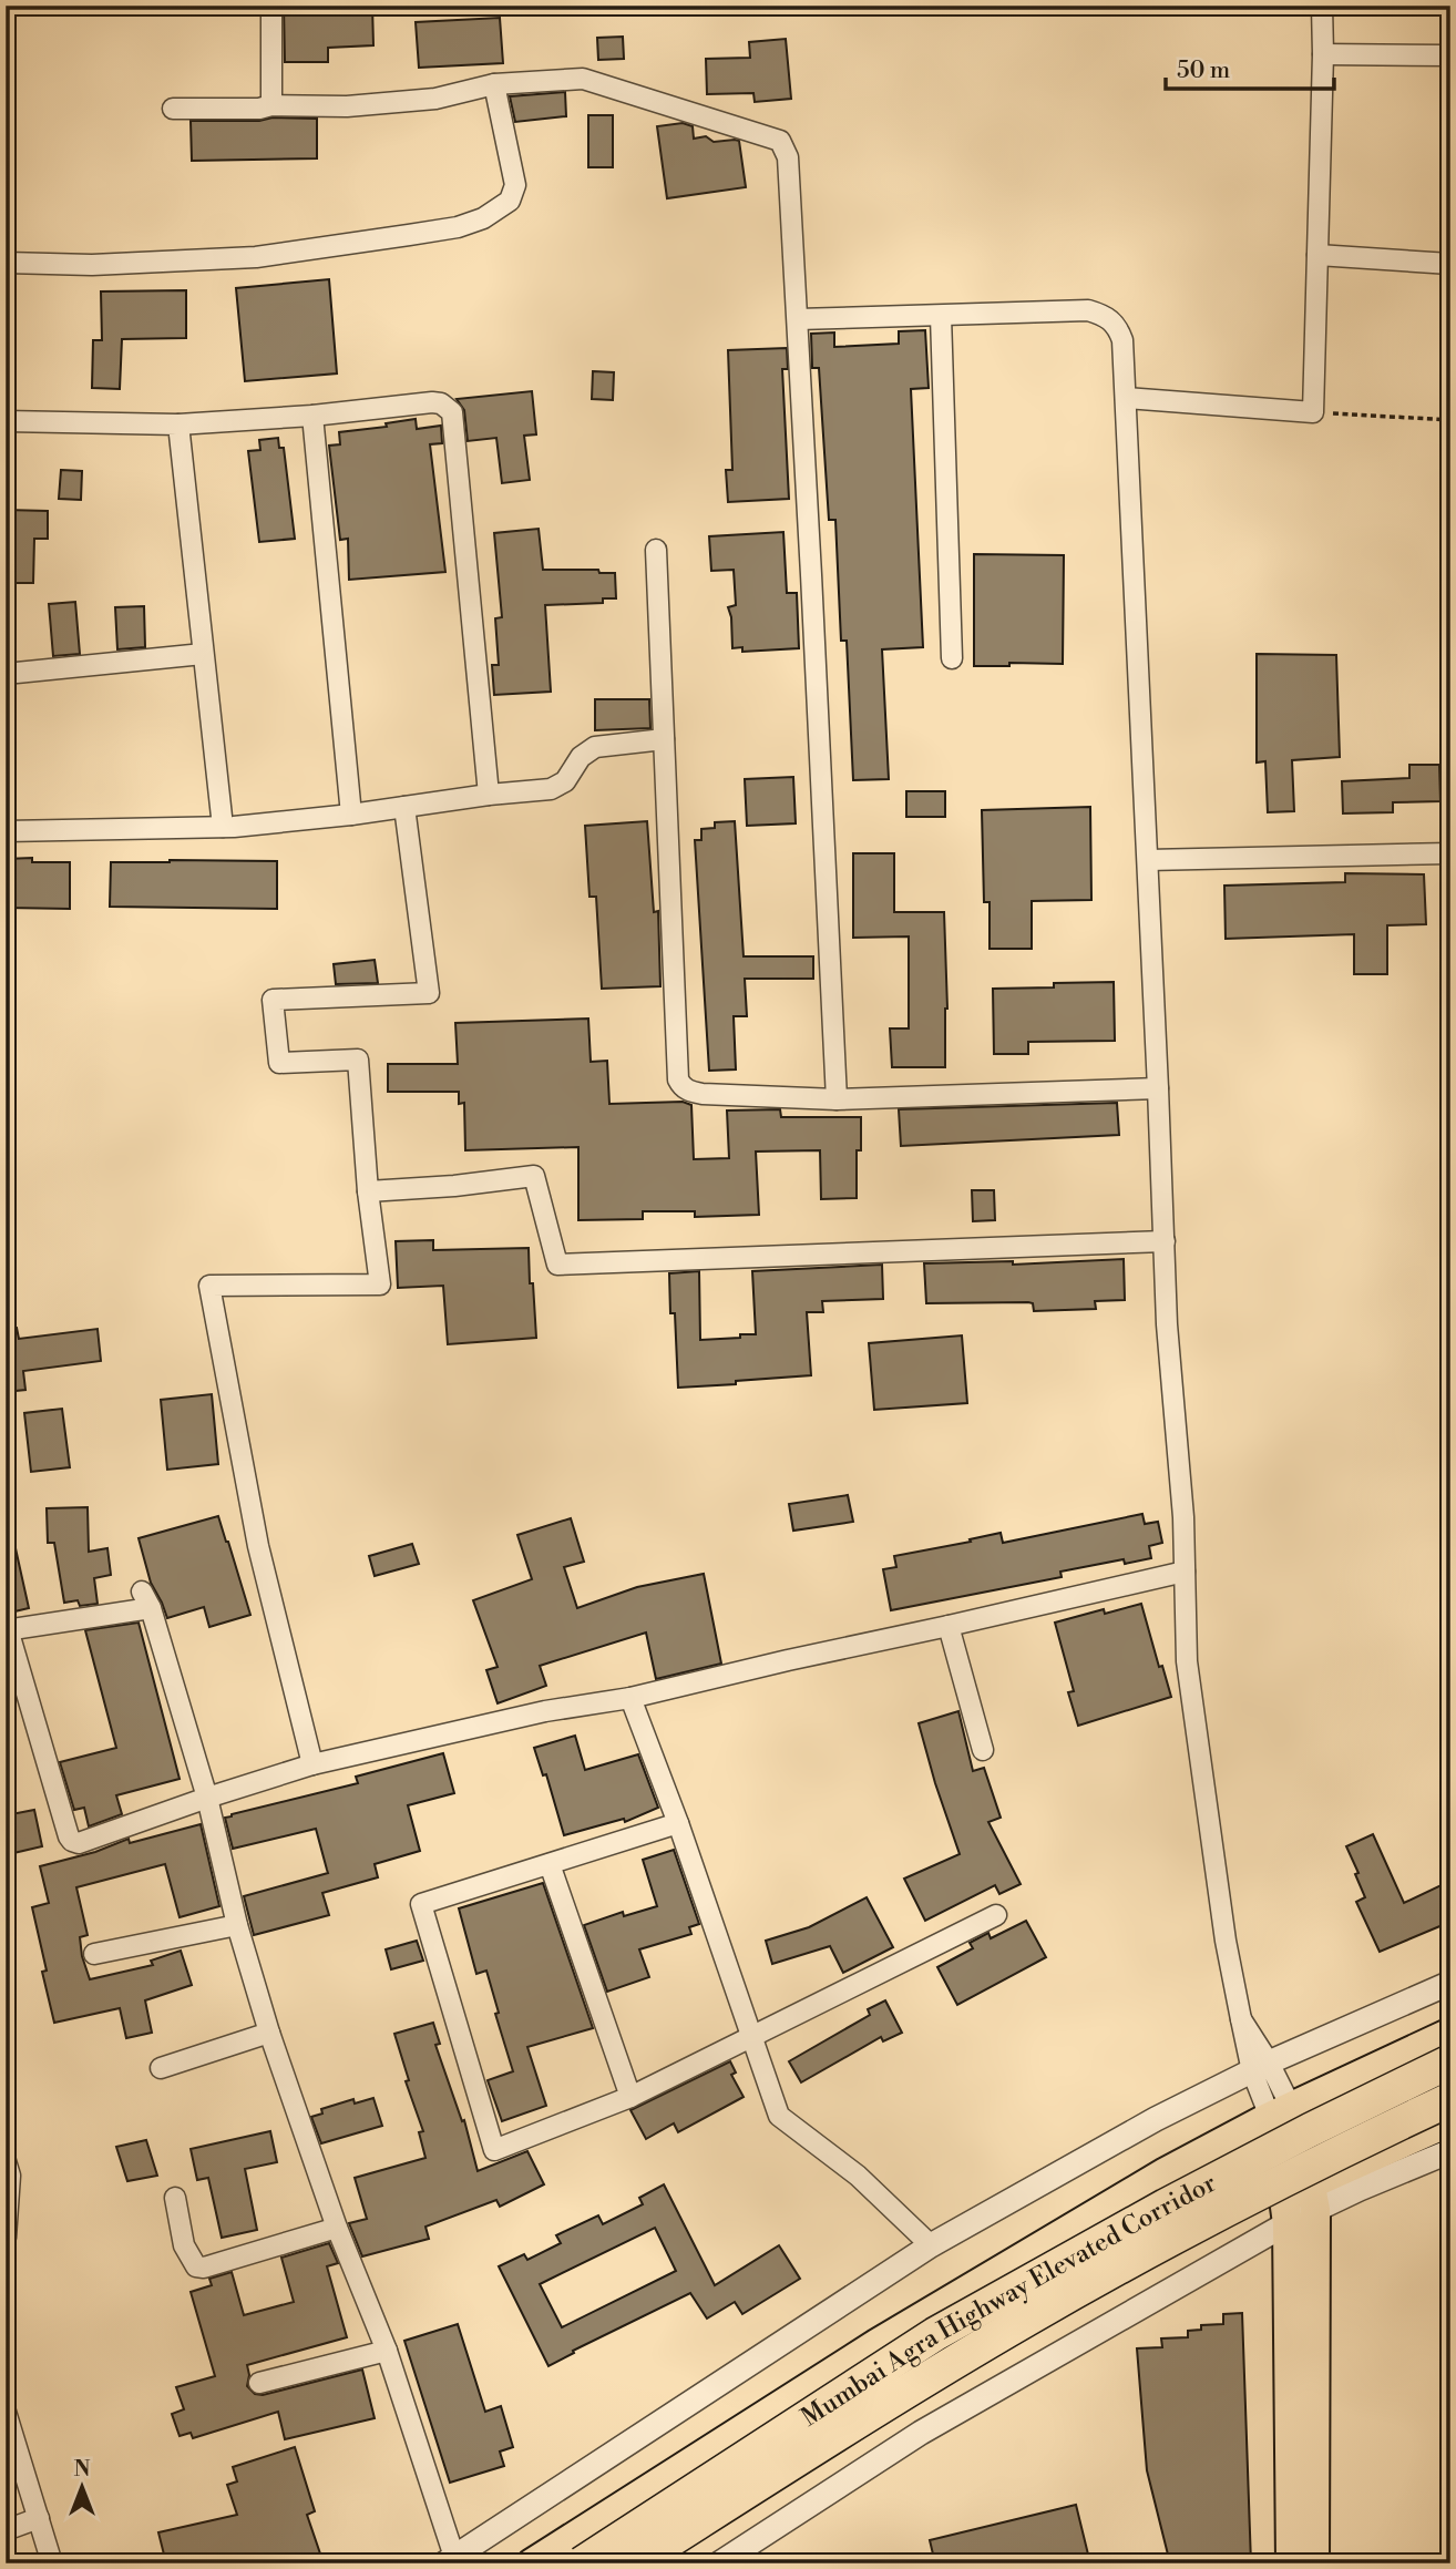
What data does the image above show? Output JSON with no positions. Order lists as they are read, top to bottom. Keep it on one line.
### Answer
{"streets":{"highway":["Mumbai Agra Highway Elevated Corridor"]},"scale_bar":"50 m","north":"top"}
